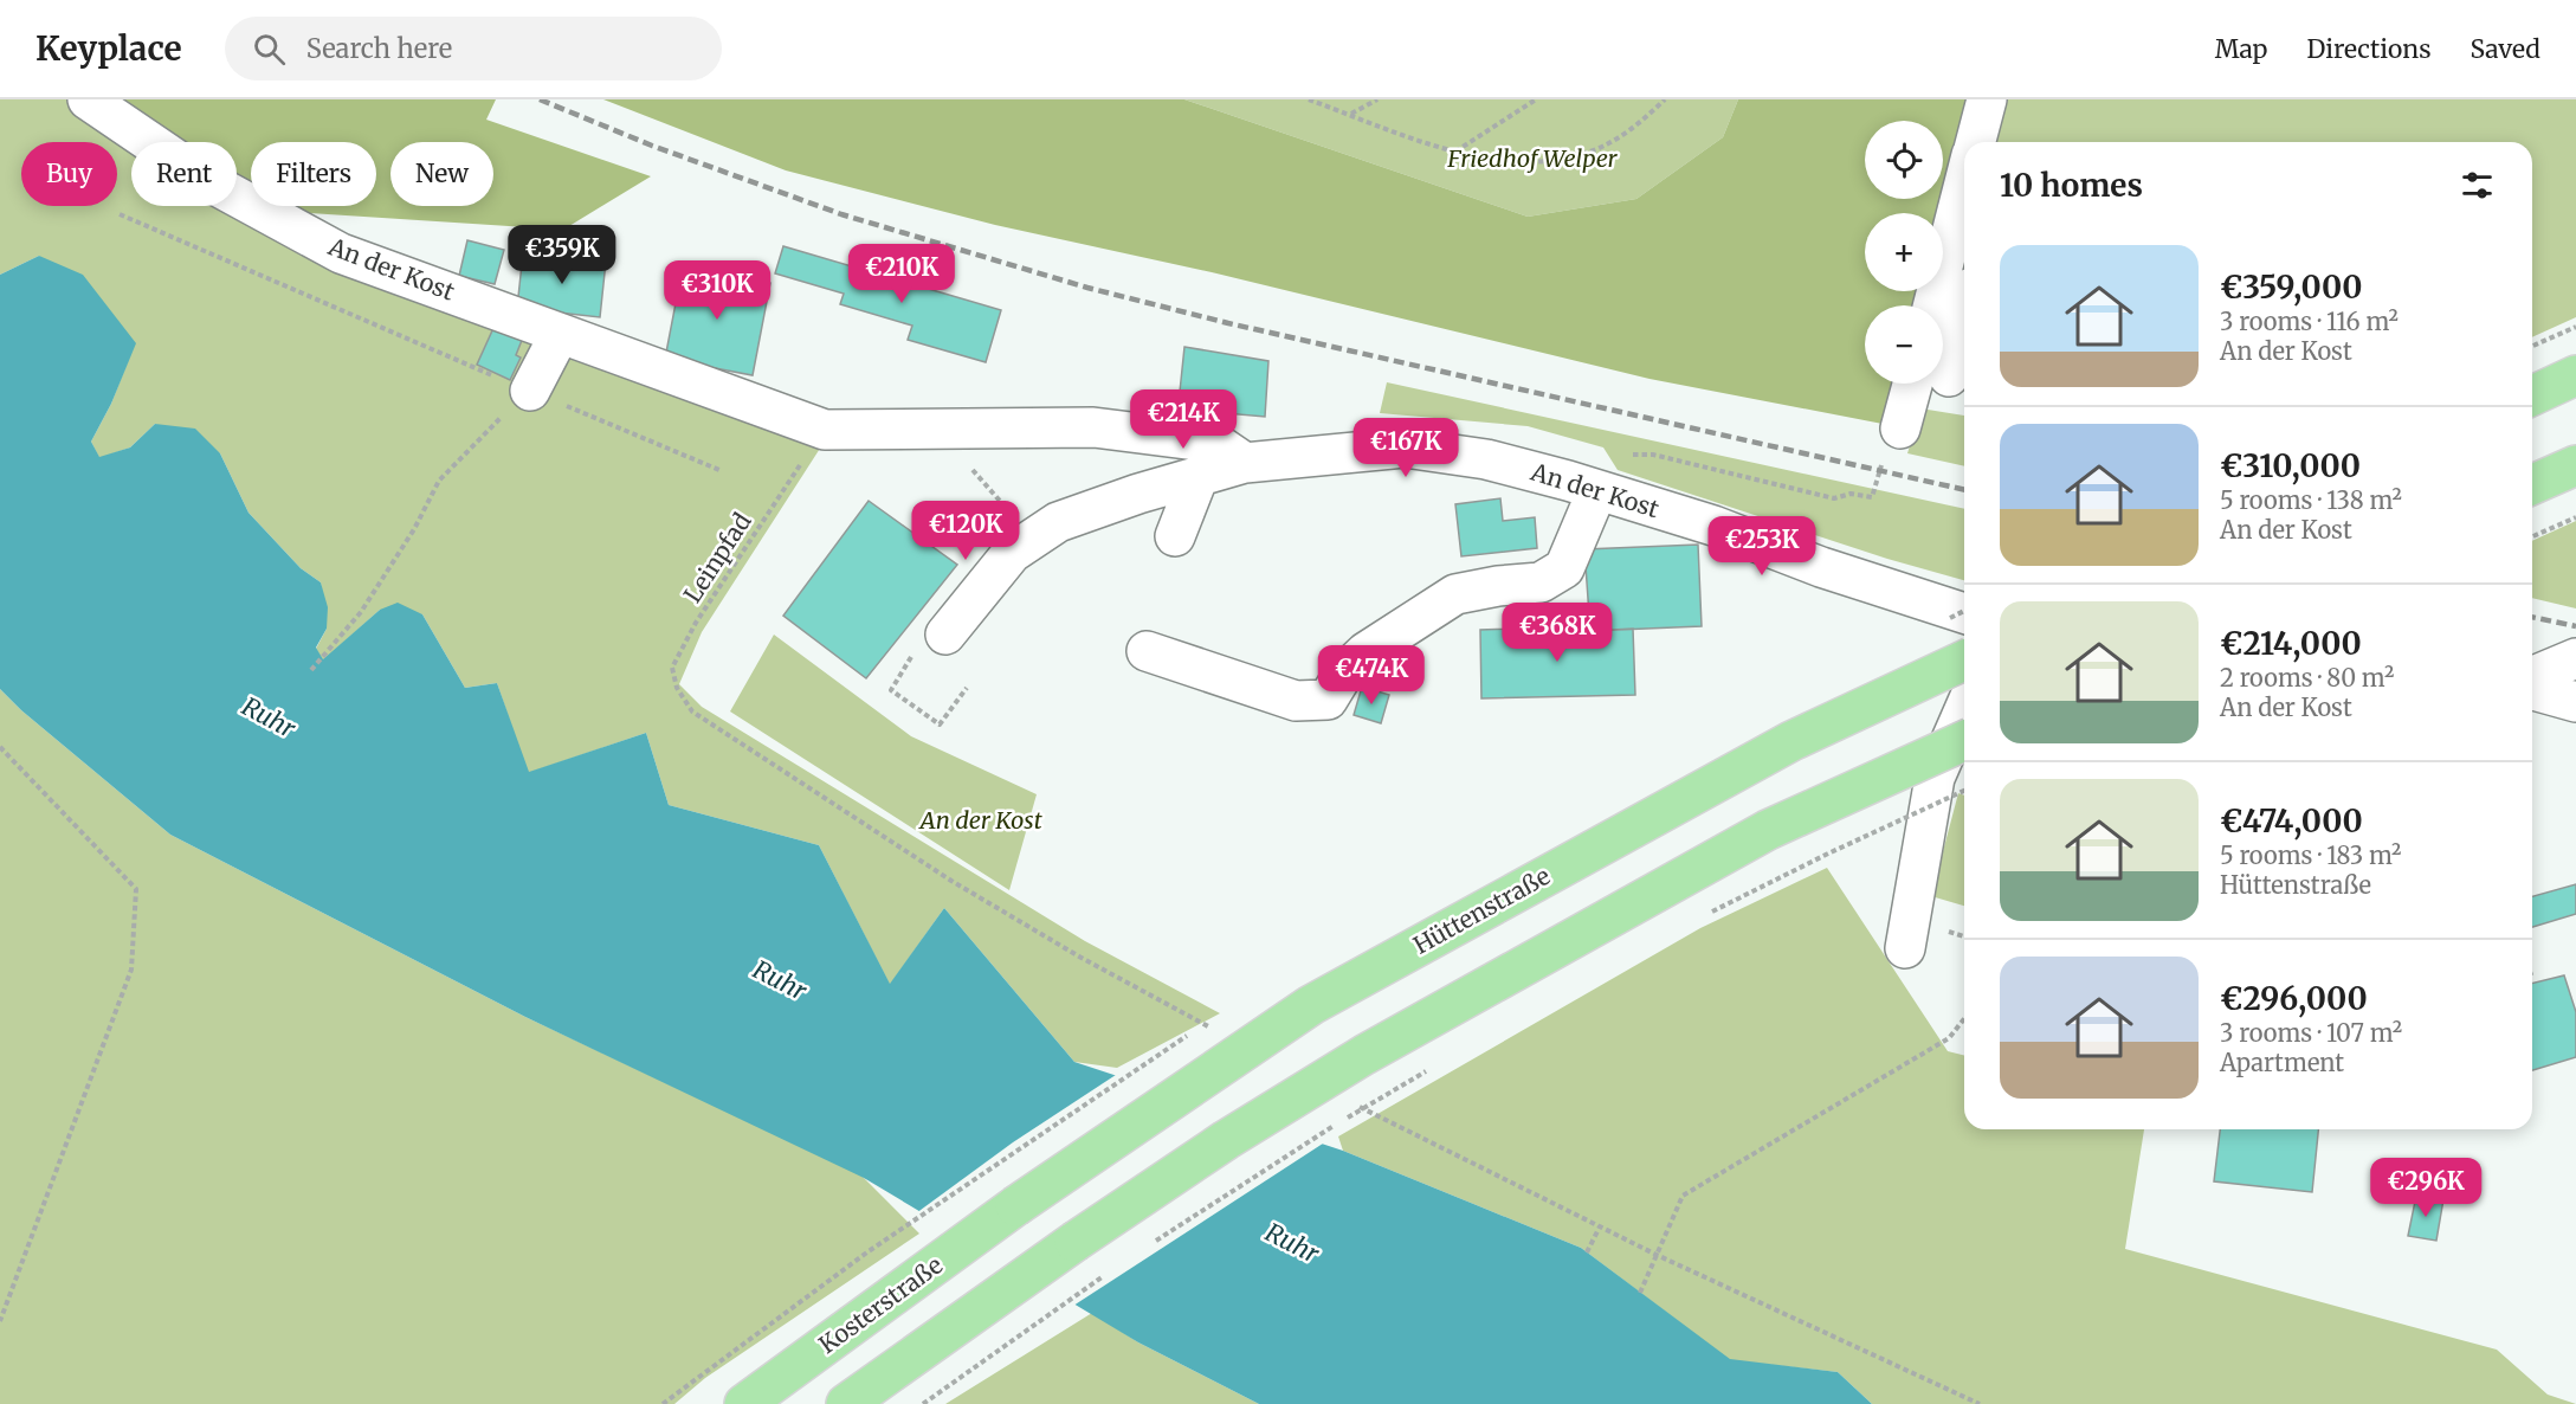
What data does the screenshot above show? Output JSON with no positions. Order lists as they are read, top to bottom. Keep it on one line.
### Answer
{"streets":{"main road":["Hüttenstraße","Kosterstraße"],"street":["An der Kost"],"path":["Leinpfad"]},"crossings":[["An der Kost","Leinpfad"],["Hüttenstraße","Kosterstraße"]],"water":["Ruhr"],"parks":["Friedhof Welper","An der Kost"],"page":{"header":"Keyplace","search":"Search here","nav":["Map","Directions","Saved"],"map_buttons":["+","−"],"chip":["Buy","Rent","Filters","New"],"heading":"10 homes","price":["€359K","€210K","€310K","€214K","€167K","€120K","€253K","€368K","€474K","€296K"],"list":[{"name":"€359,000","note":"3 rooms · 116 m² · An der Kost"},{"name":"€310,000","note":"5 rooms · 138 m² · An der Kost"},{"name":"€214,000","note":"2 rooms · 80 m² · An der Kost"},{"name":"€474,000","note":"5 rooms · 183 m² · Hüttenstraße"},{"name":"€296,000","note":"3 rooms · 107 m² · Apartment"}]}}
